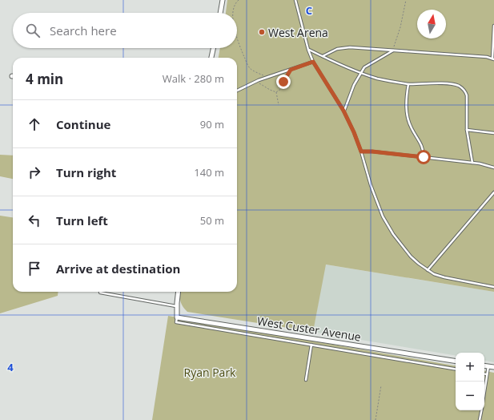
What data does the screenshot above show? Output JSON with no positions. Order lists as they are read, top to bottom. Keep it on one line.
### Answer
{"streets":{"street":["West Custer Avenue"]},"parks":["Ryan Park"],"places":["West Arena"],"north":"top","page":{"search":"Search here","heading":["4 min","Walk · 280 m"],"list":[["Continue","90 m"],["Turn right","140 m"],["Turn left","50 m"],"Arrive at destination"],"map_buttons":["+","−"]},"grid":{"columns":["C"],"rows":["4"]}}
